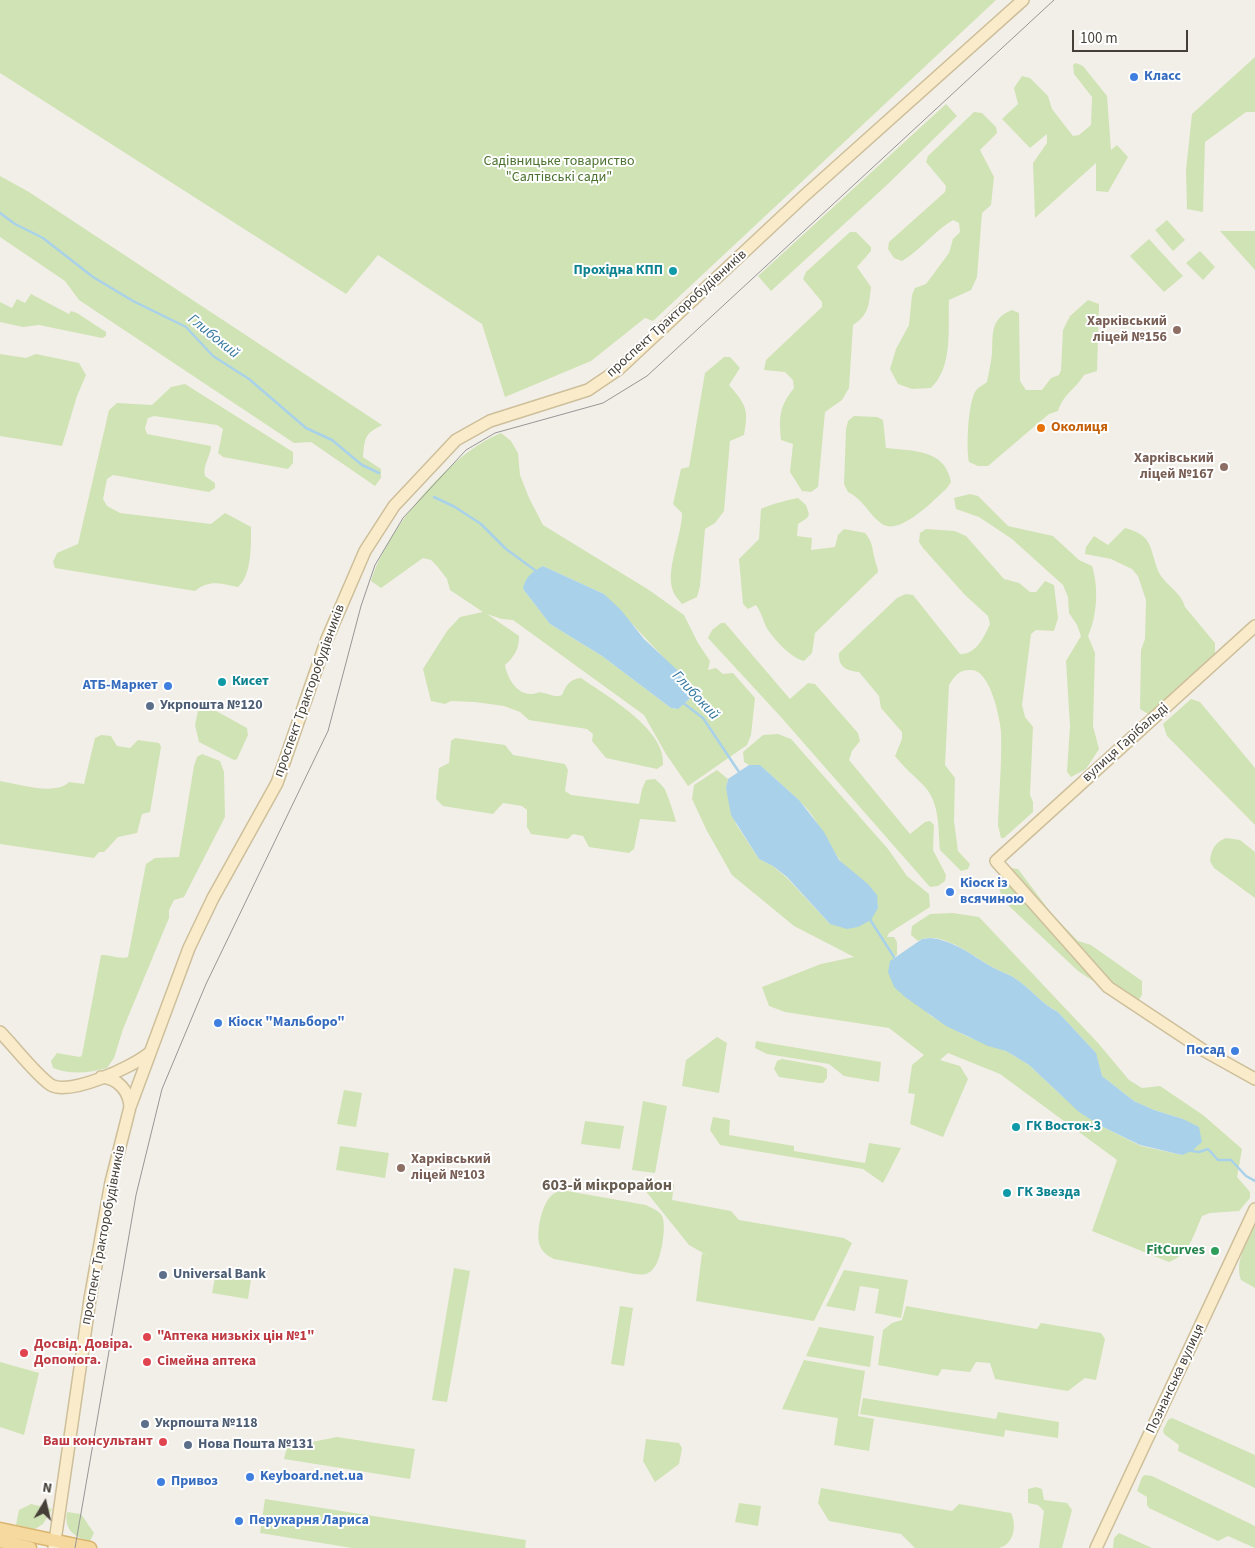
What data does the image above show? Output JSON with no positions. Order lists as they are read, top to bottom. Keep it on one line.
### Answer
{"streets":{"main road":["проспект Тракторобудівників","вулиця Гарібальді","Познанська вулиця"]},"districts":["603-й мікрорайон"],"water":["Глибокий"],"parks":["Садівницьке товариство \"Салтівські сади\""],"places":["Класс","Прохідна КПП","Харківський ліцей №156","Околиця","Харківський ліцей №167","Кисет","АТБ-Маркет","Укрпошта №120","Кіоск із всячиною","Кіоск \"Мальборо\"","Посад","ГК Восток-3","Харківський ліцей №103","ГК Звезда","FitCurves","Universal Bank","\"Аптека низькіх цін №1\"","Досвід. Довіра. Допомога.","Сімейна аптека","Укрпошта №118","Ваш консультант","Нова Пошта №131","Keyboard.net.ua","Привоз","Перукарня Лариса"],"scale_bar":"100 m","north":"top"}
